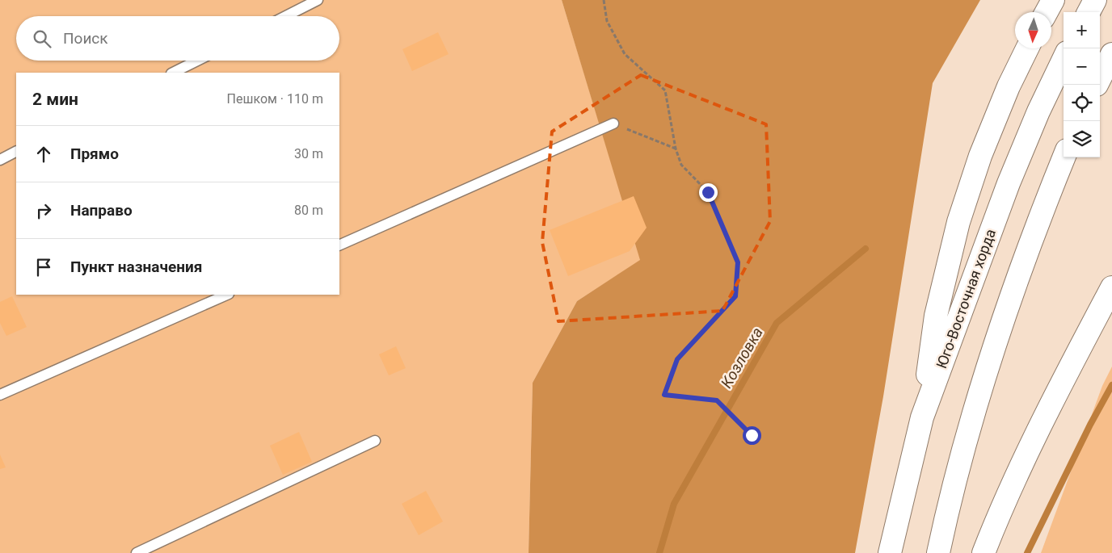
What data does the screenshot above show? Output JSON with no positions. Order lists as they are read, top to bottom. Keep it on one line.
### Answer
{"streets":{"main road":["Юго-Восточная хорда"]},"water":["Козловка"],"north":"bottom","page":{"map_buttons":["+","−"],"search":"Поиск","heading":["2 мин","Пешком · 110 m"],"list":[["Прямо","30 m"],["Направо","80 m"],"Пункт назначения"]}}
